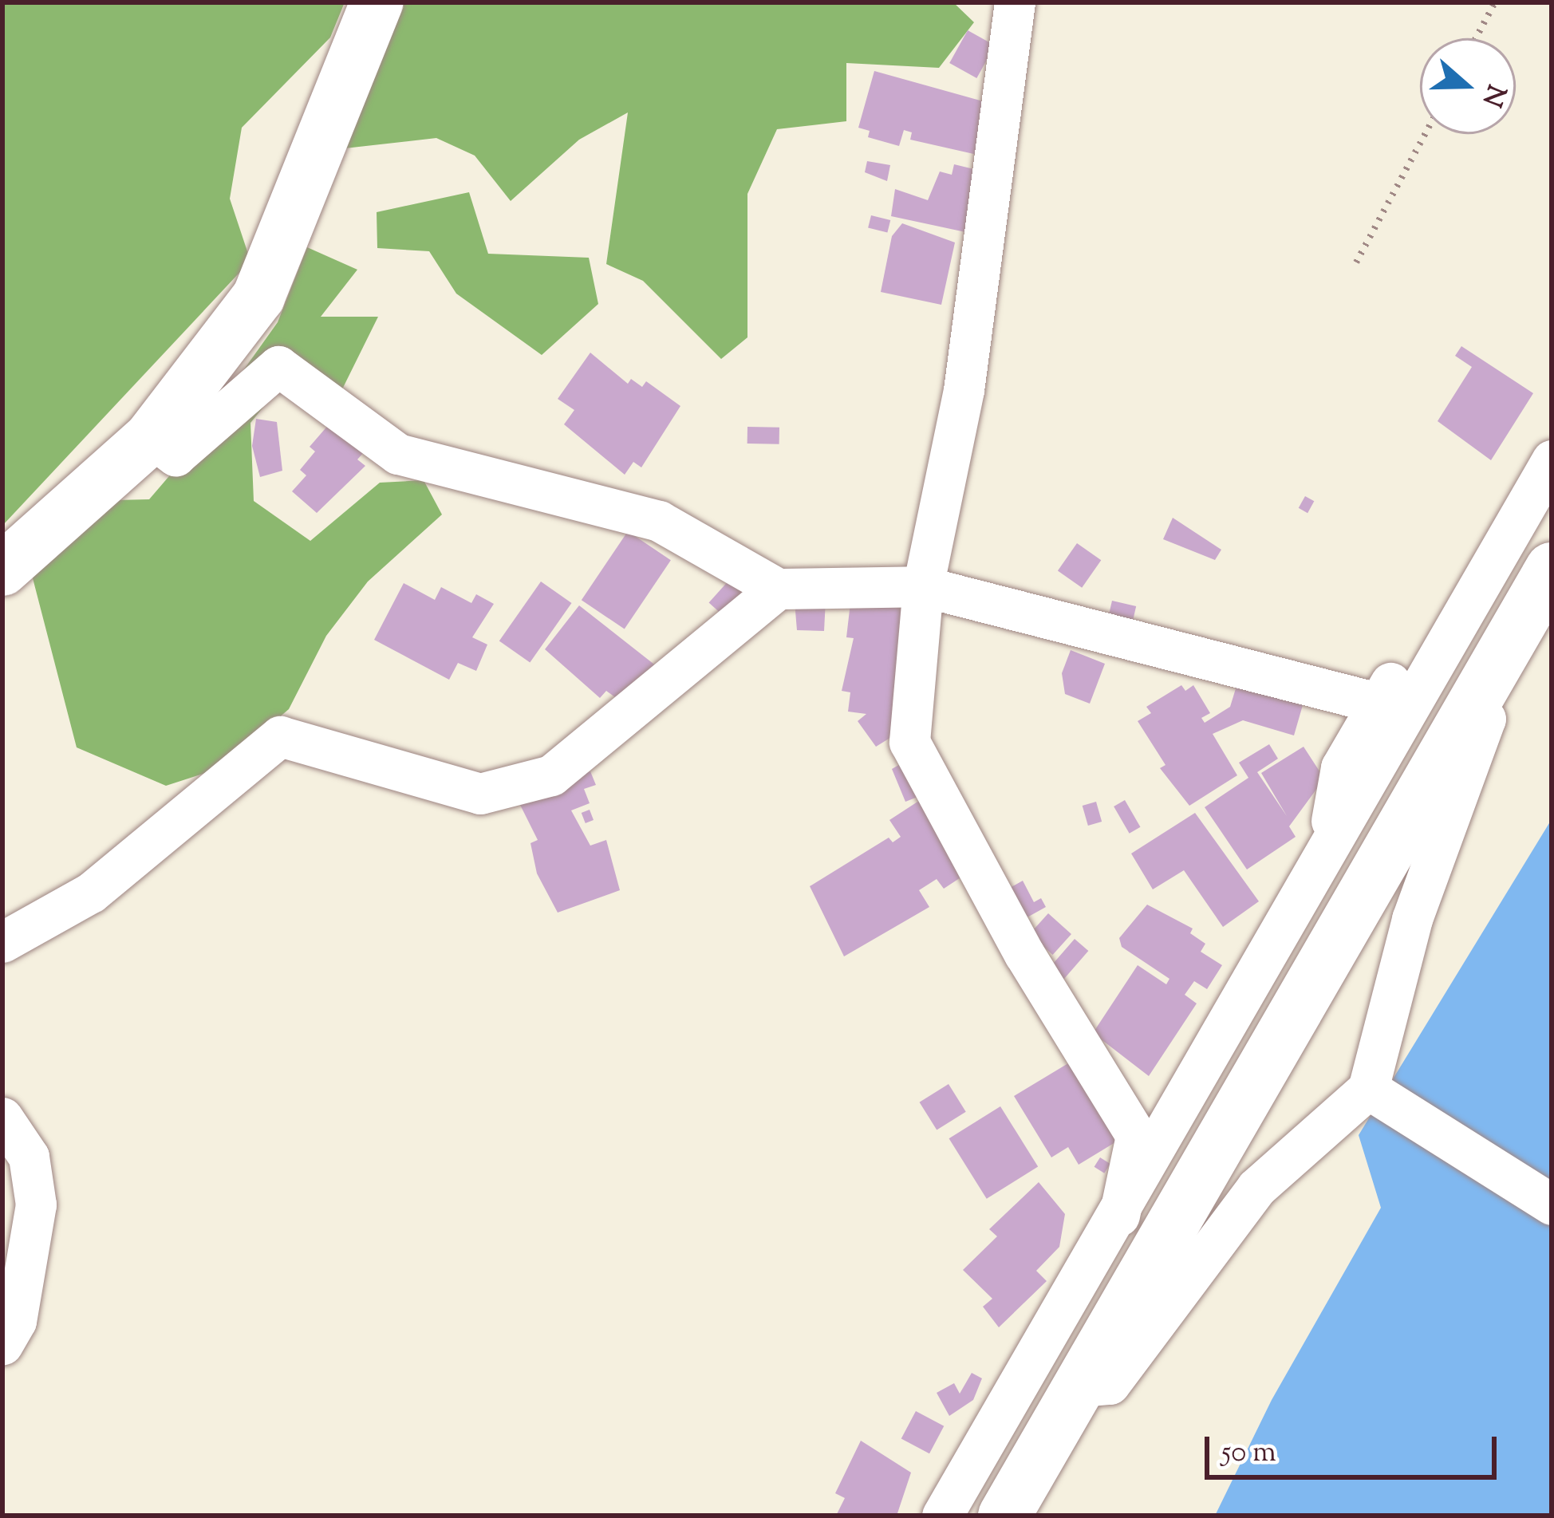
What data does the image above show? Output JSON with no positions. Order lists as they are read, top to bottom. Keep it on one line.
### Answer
{"scale_bar":"50 m","north":"right"}
